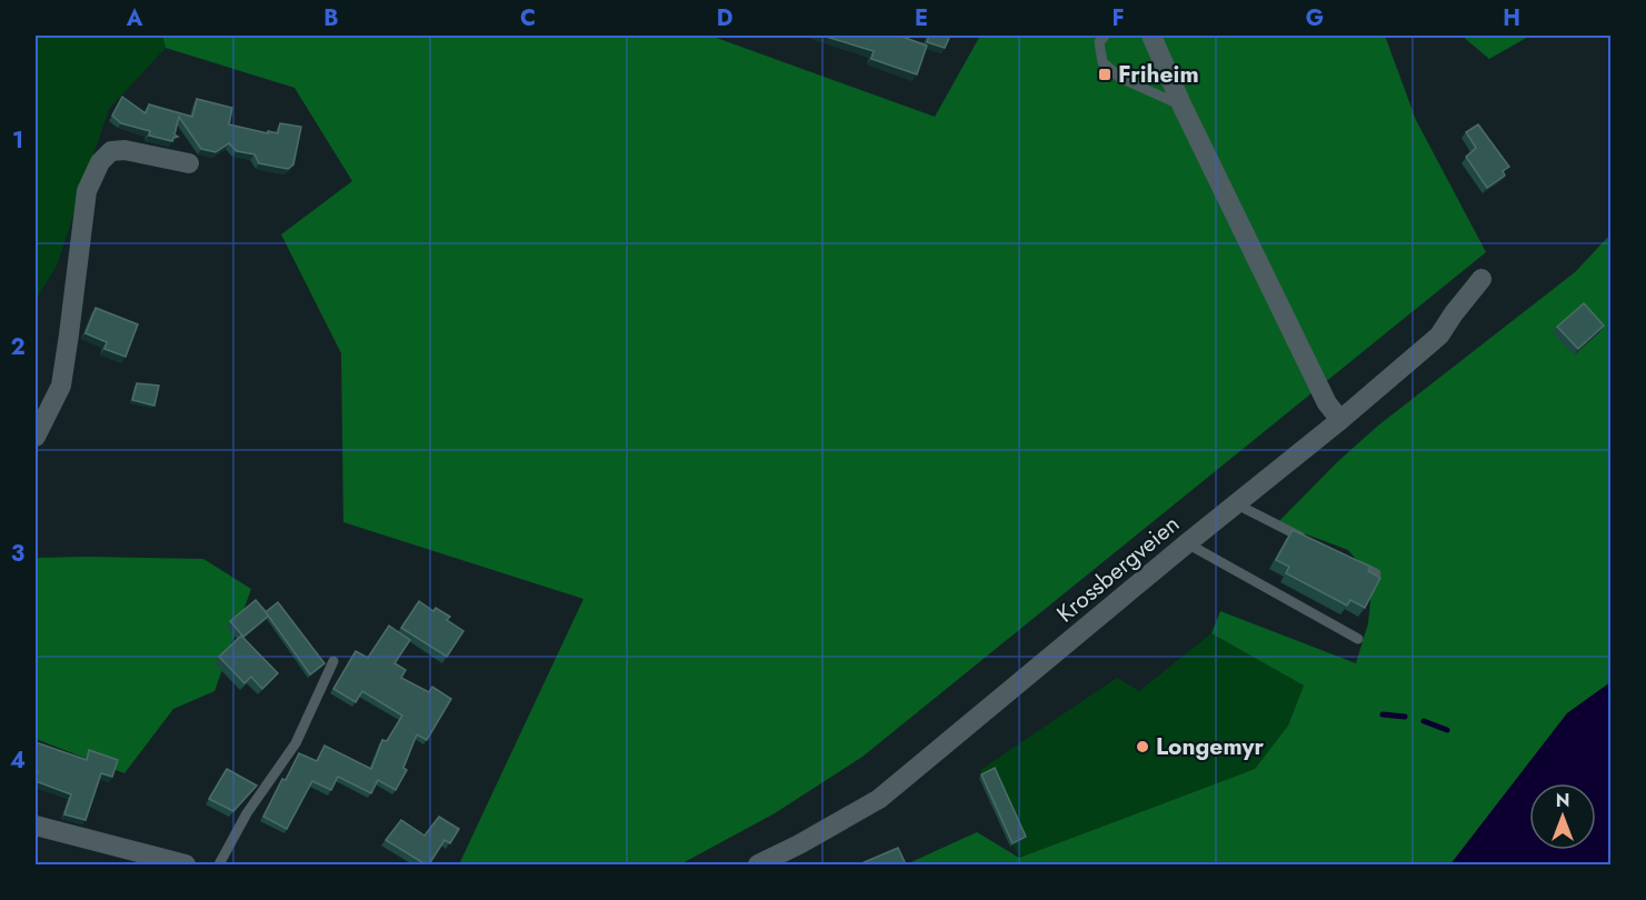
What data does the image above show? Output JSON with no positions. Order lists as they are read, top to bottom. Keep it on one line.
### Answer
{"streets":{"street":["Krossbergveien"]},"places":{"transit":["Friheim"],"other":["Longemyr"]},"north":"top","grid":{"columns":["A","B","C","D","E","F","G","H"],"rows":["1","2","3","4"]}}
